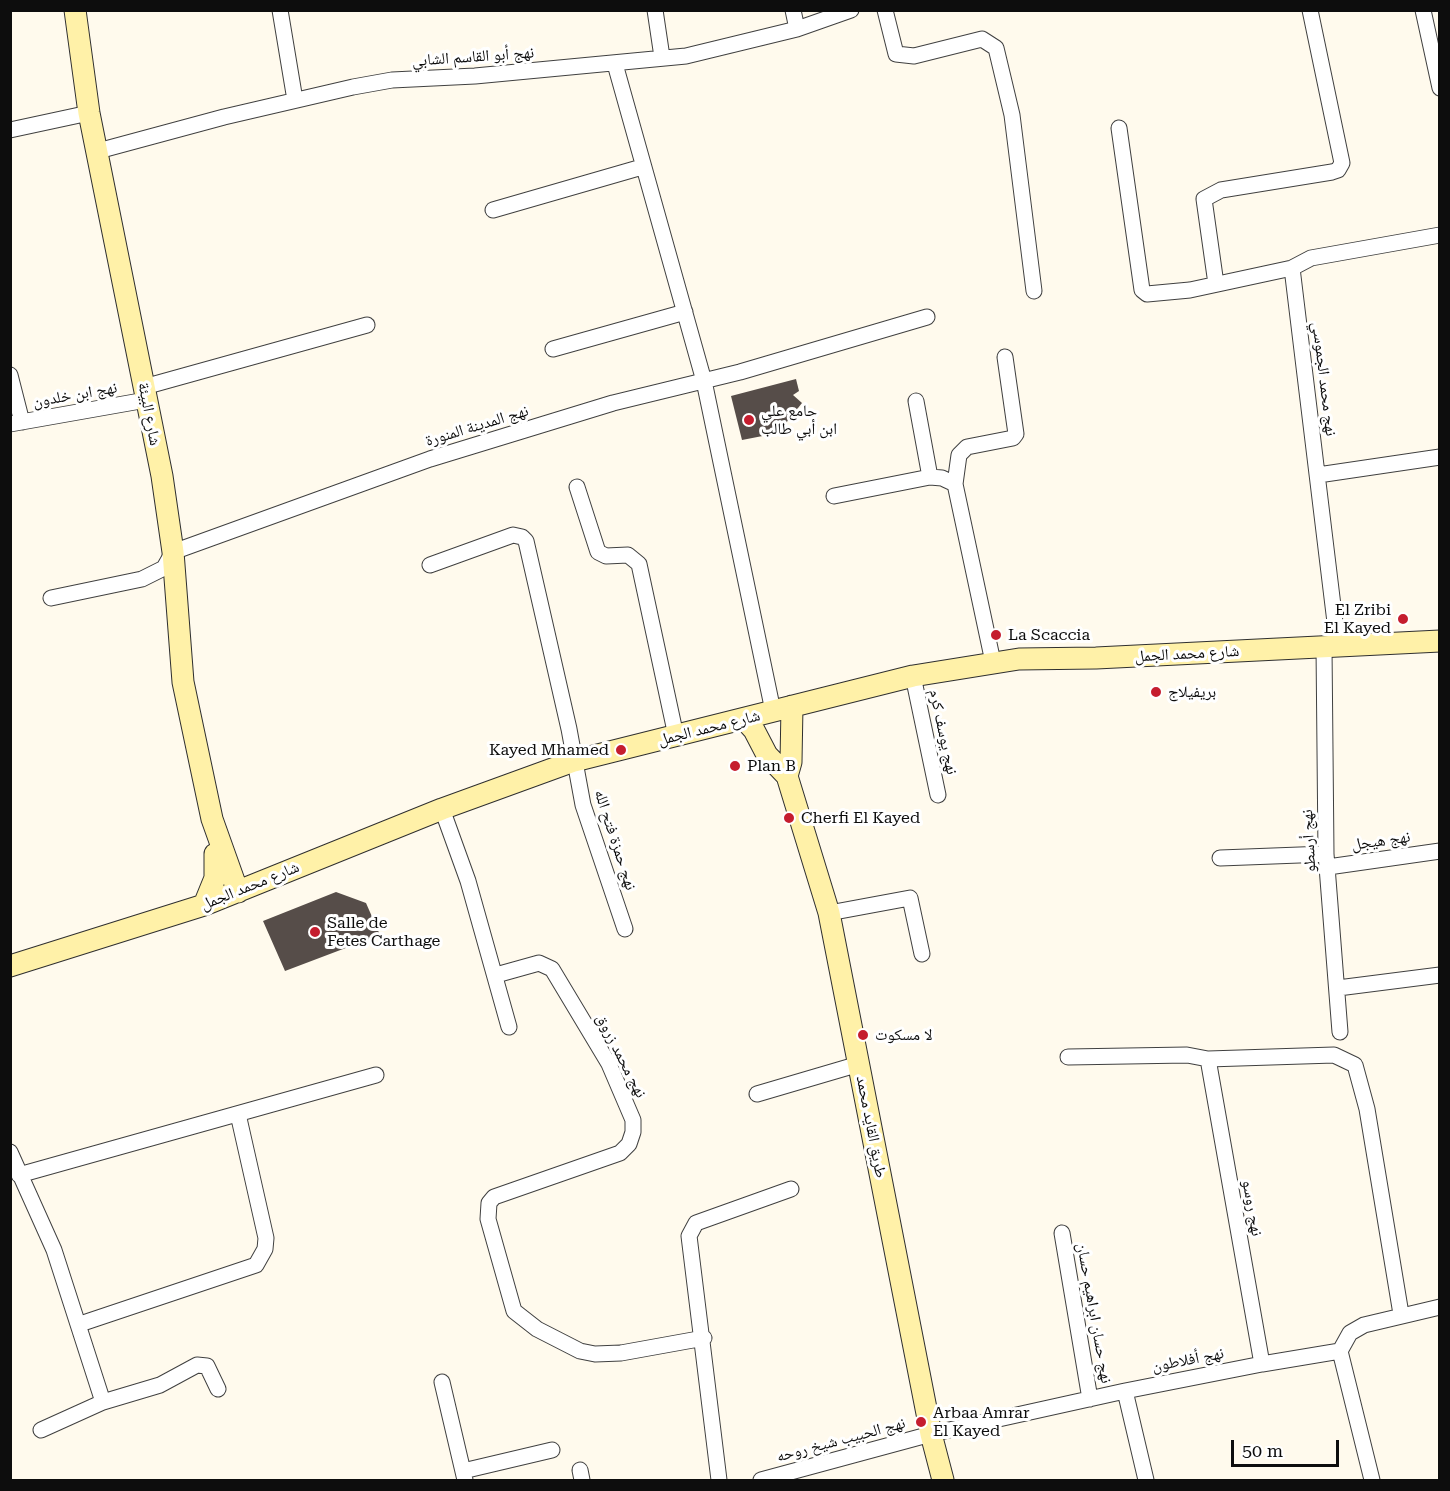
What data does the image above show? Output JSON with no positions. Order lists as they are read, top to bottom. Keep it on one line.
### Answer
{"streets":{"street":["نهج أبو القاسم الشابي","نهج محمد الجموسي","نهج ابن خلدون","شارع البيئة","نهج المدينة المنورة","شارع محمد الجمل","نهج يوسف كرم","نهج حمزة فتح الله","نهج أرسطو","نهج هيجل","نهج محمد زروق","طريق القايد محمد","نهج روسو","نهج حسان ابراهيم حسان","نهج أفلاطون","نهج الحبيب شيخ روحه"]},"crossings":[["نهج أبو القاسم الشابي","شارع البيئة"],["نهج محمد الجموسي","شارع محمد الجمل"],["نهج محمد الجموسي","نهج أرسطو"],["نهج ابن خلدون","شارع البيئة"],["شارع البيئة","نهج المدينة المنورة"],["شارع البيئة","شارع محمد الجمل"],["شارع محمد الجمل","نهج يوسف كرم"],["شارع محمد الجمل","نهج حمزة فتح الله"],["شارع محمد الجمل","نهج أرسطو"],["شارع محمد الجمل","طريق القايد محمد"],["نهج أرسطو","نهج هيجل"],["طريق القايد محمد","نهج أفلاطون"],["طريق القايد محمد","نهج الحبيب شيخ روحه"],["نهج روسو","نهج أفلاطون"],["نهج حسان ابراهيم حسان","نهج أفلاطون"],["نهج أفلاطون","نهج الحبيب شيخ روحه"]],"places":["جامع علي ابن أبي طالب","El Zribi El Kayed","La Scaccia","بريفيلاج","Kayed Mhamed","Plan B","Cherfi El Kayed","Salle de Fetes Carthage","لا مسكوت","Arbaa Amrar El Kayed"],"scale_bar":"50 m"}
